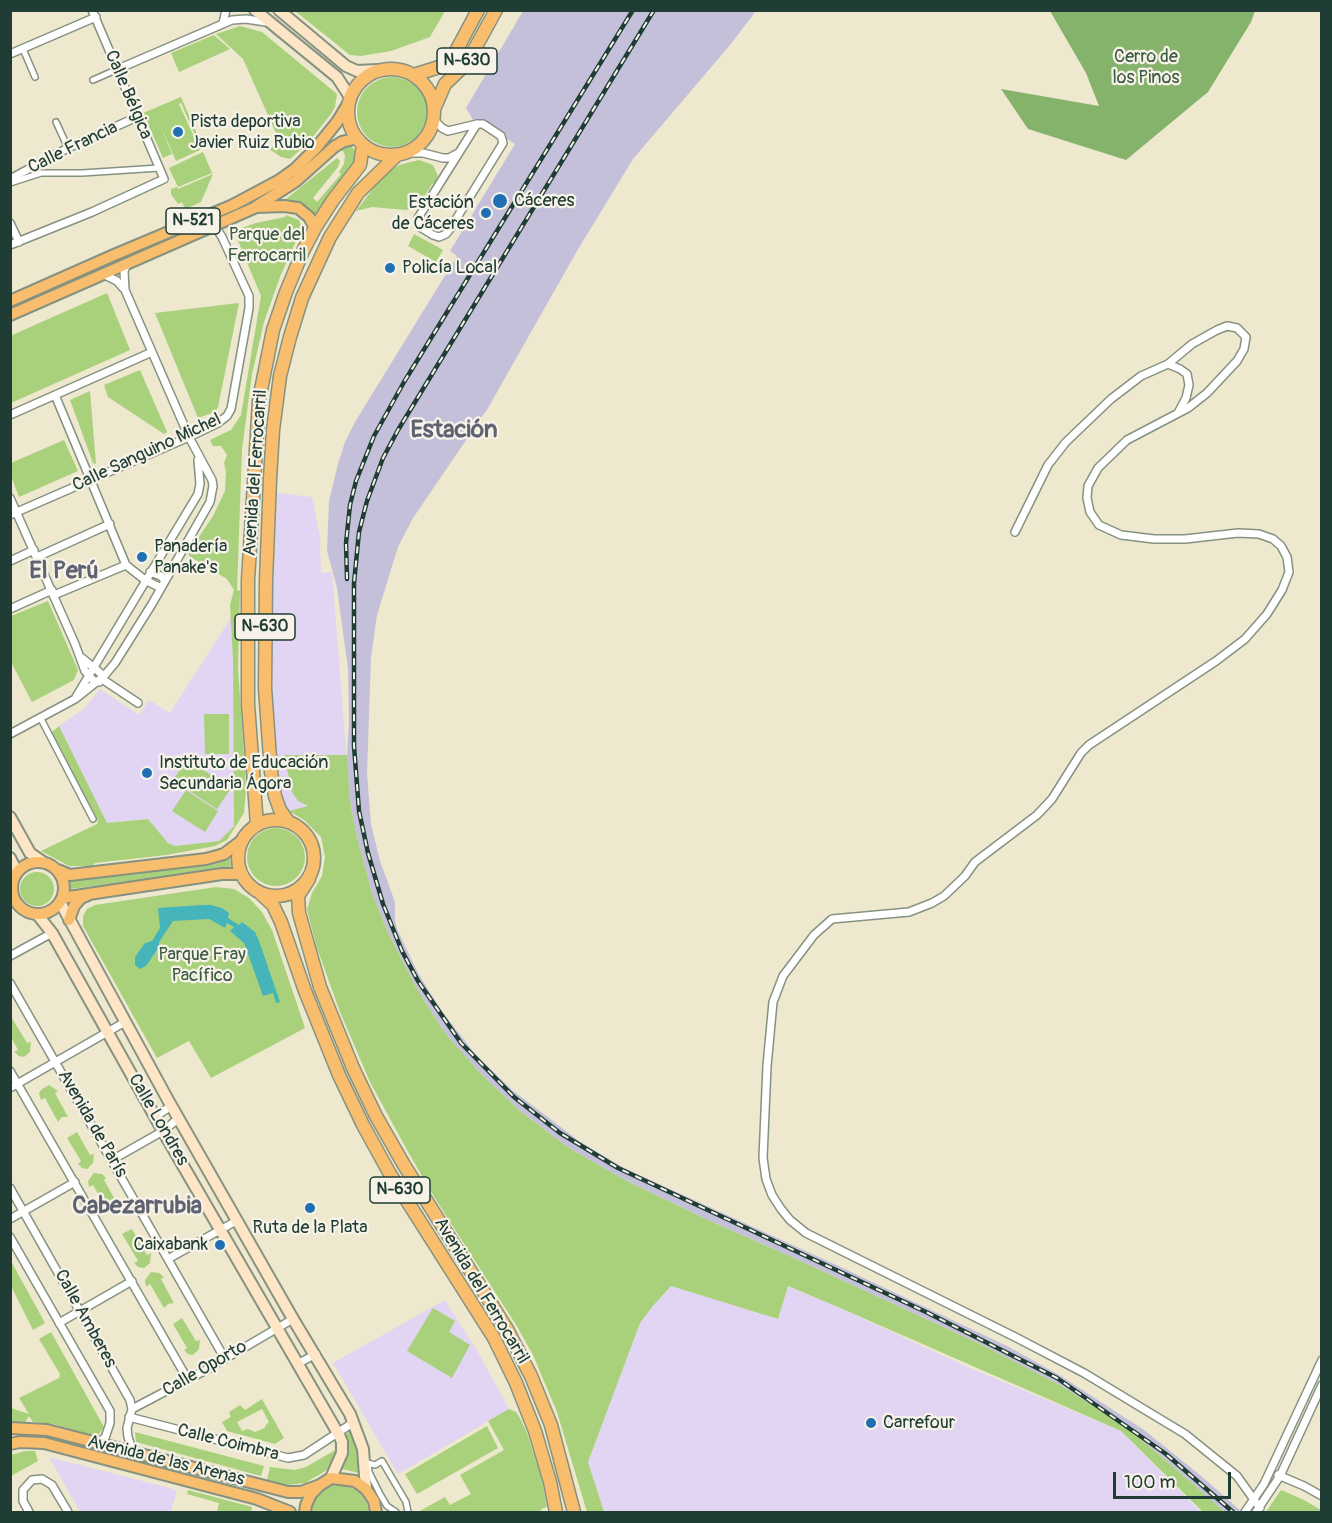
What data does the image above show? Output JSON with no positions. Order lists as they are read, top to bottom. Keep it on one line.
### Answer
{"streets":{"highway":["N-630","Avenida del Ferrocarril"],"main road":["N-521","Calle Londres","Avenida de las Arenas"],"street":["Calle Bélgica","Calle Francia","Calle Sanguino Michel","Avenida de París","Calle Amberes","Calle Oporto","Calle Coimbra"]},"crossings":[["N-630","N-521"],["N-630","Avenida del Ferrocarril"],["Calle Bélgica","Calle Francia"],["N-521","Calle Sanguino Michel"],["N-521","Avenida del Ferrocarril"],["Calle Londres","Calle Oporto"],["Calle Londres","Calle Coimbra"],["Avenida de París","Calle Oporto"],["Calle Amberes","Calle Oporto"],["Calle Amberes","Avenida de las Arenas"]],"districts":["Estación","El Perú","Cabezarrubia"],"parks":["Cerro de los Pinos","Parque del Ferrocarril","Parque Fray Pacífico"],"places":["Pista deportiva Javier Ruiz Rubio","Cáceres","Estación de Cáceres","Policía Local","Panadería Panake's","Instituto de Educación Secundaria Ágora","Ruta de la Plata","Caixabank","Carrefour"],"scale_bar":"100 m"}
